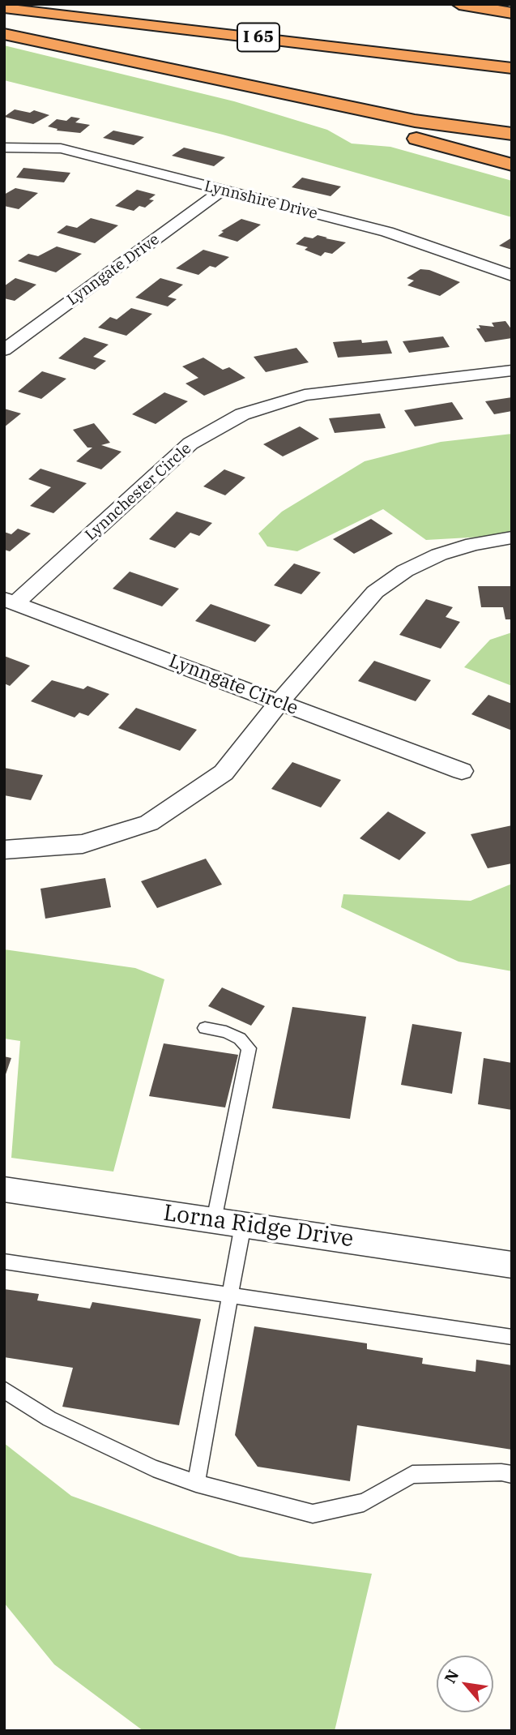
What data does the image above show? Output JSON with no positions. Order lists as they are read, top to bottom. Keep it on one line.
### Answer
{"streets":{"highway":["I 65"],"street":["Lynnshire Drive","Lynngate Drive","Lynnchester Circle","Lynngate Circle","Lorna Ridge Drive"]},"crossings":[["Lynnshire Drive","Lynngate Drive"],["Lynnchester Circle","Lynngate Circle"]],"north":"top left"}
